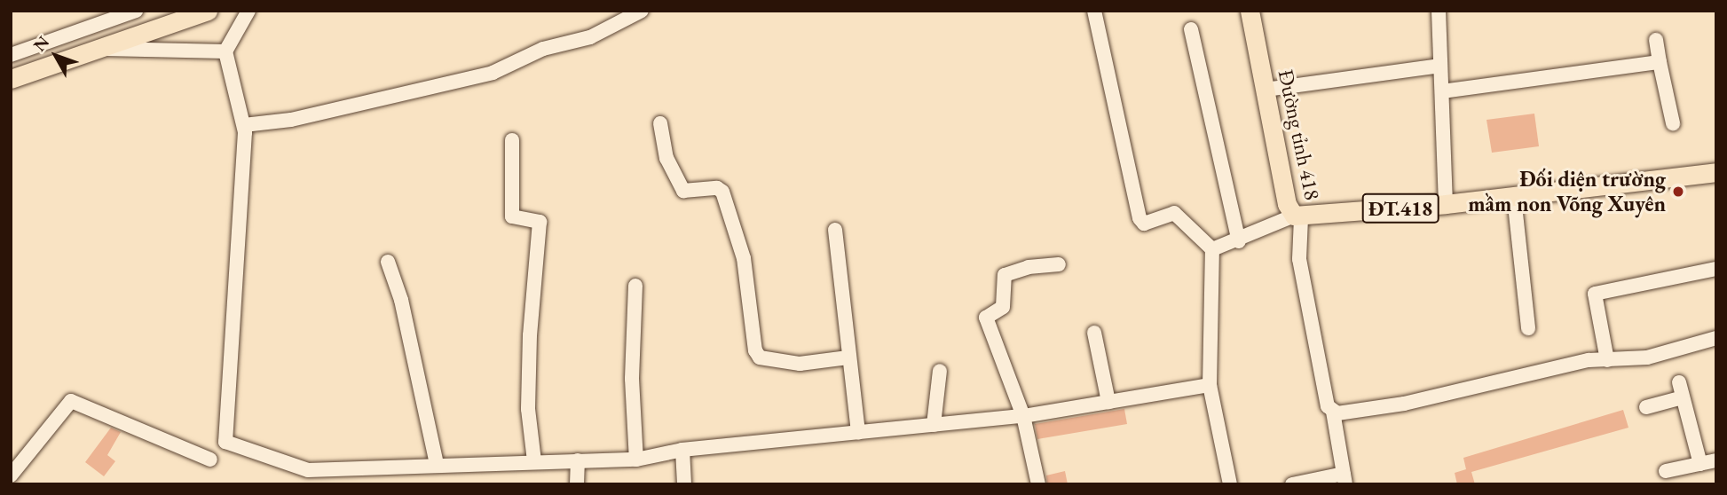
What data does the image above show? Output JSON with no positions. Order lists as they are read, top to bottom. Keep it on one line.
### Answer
{"streets":{"main road":["Đường tỉnh 418","ĐT.418"]},"places":["Đối diện trường mầm non Võng Xuyên"],"north":"top left"}
